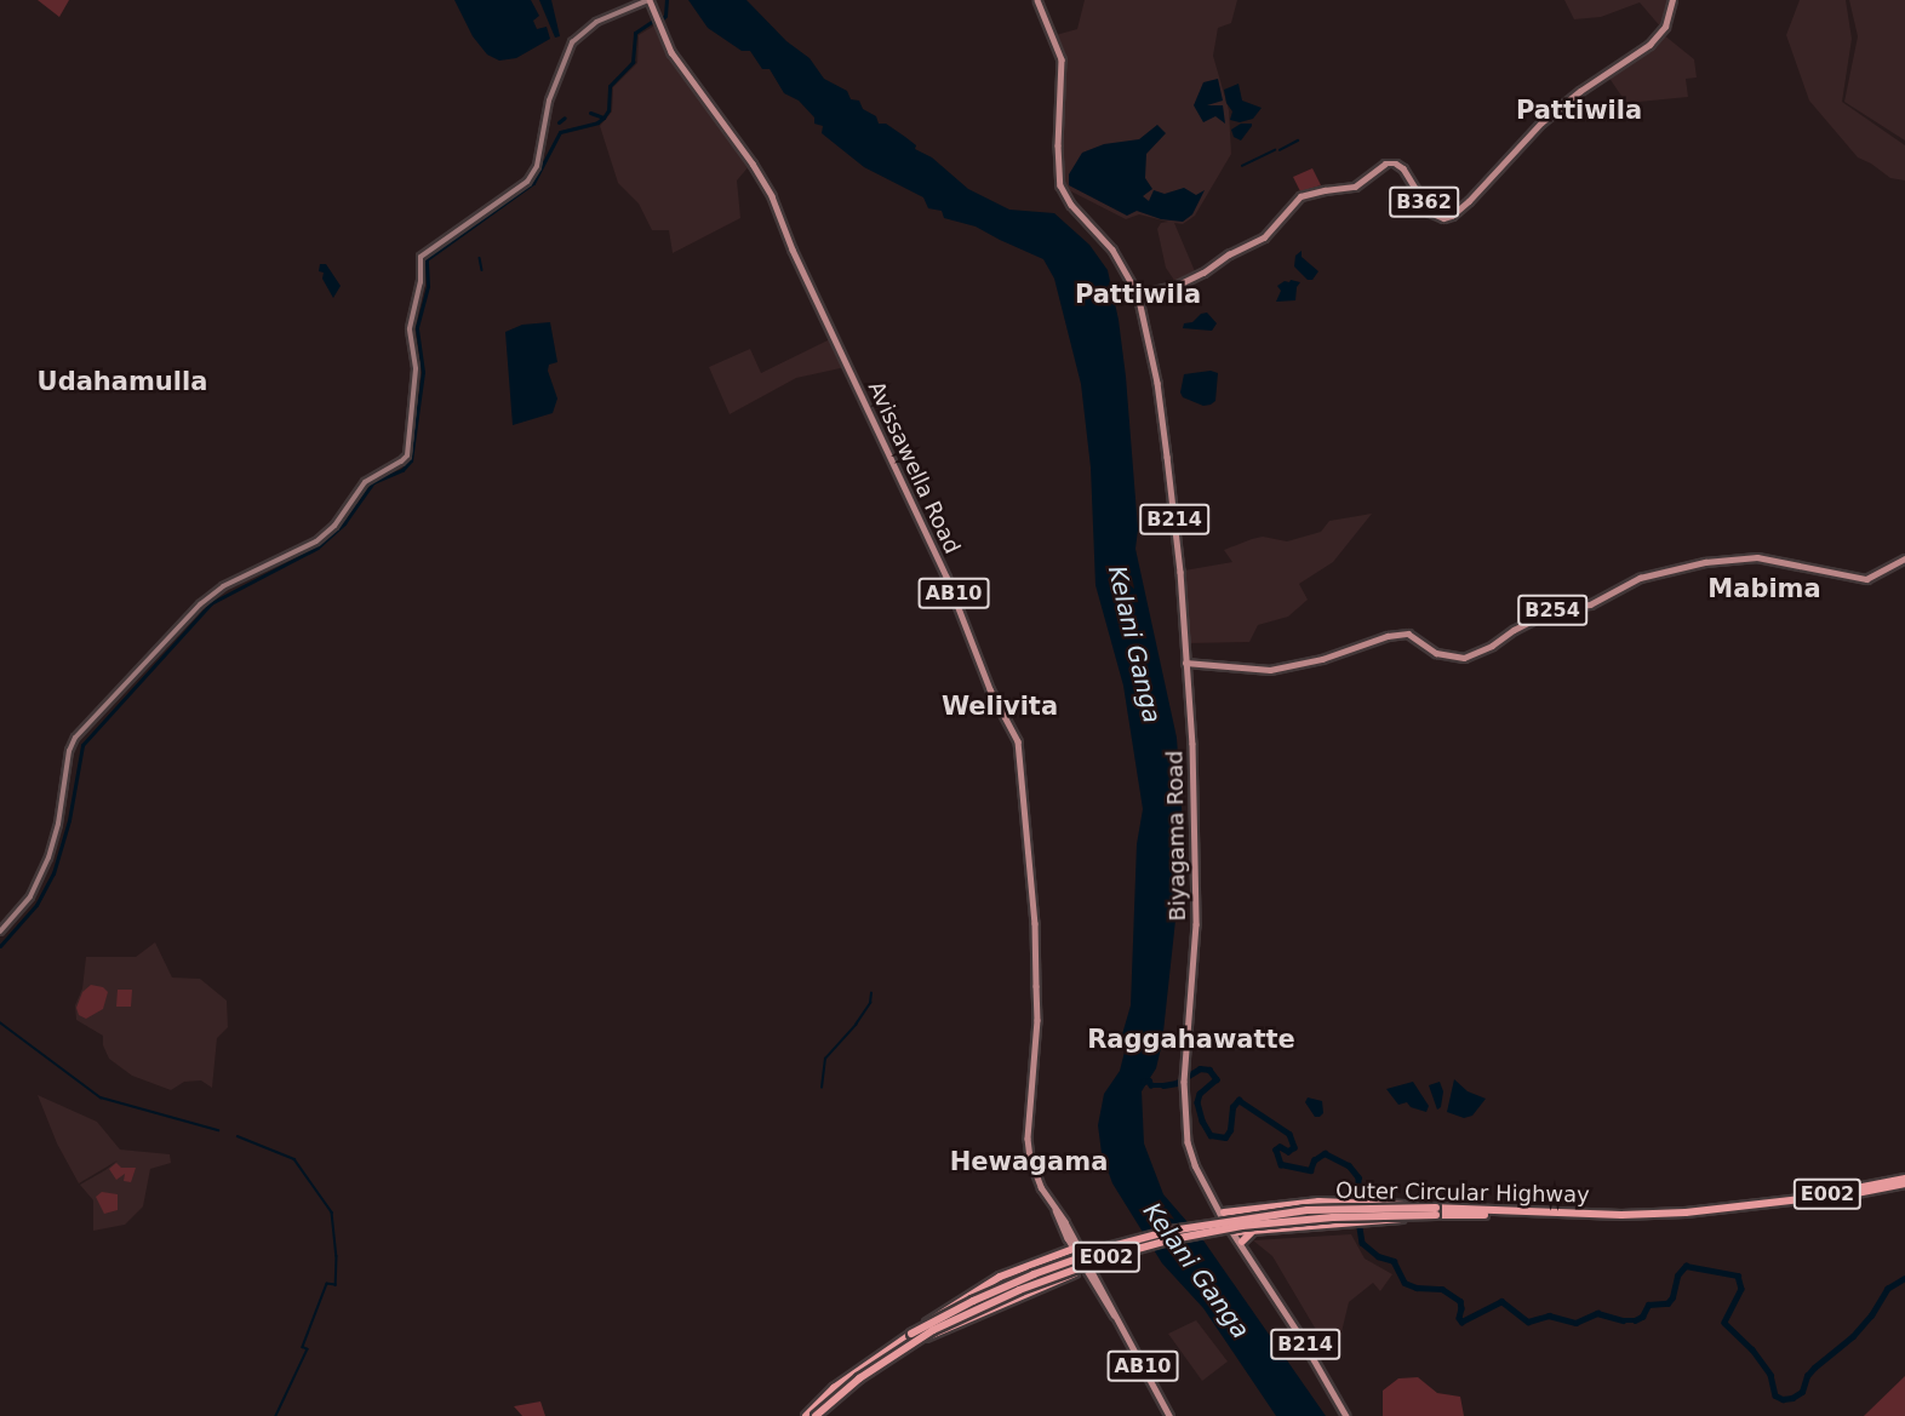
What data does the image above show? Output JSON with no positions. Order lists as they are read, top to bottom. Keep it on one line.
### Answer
{"streets":{"highway":["Outer Circular Highway","E002"],"main road":["B362","Avissawella Road","B214","AB10","B254","Biyagama Road"]},"crossings":[["B362","Biyagama Road"],["B254","Biyagama Road"]],"districts":["Pattiwila","Pattiwila","Udahamulla","Mabima","Welivita","Raggahawatte","Hewagama"],"water":["Kelani Ganga"]}
